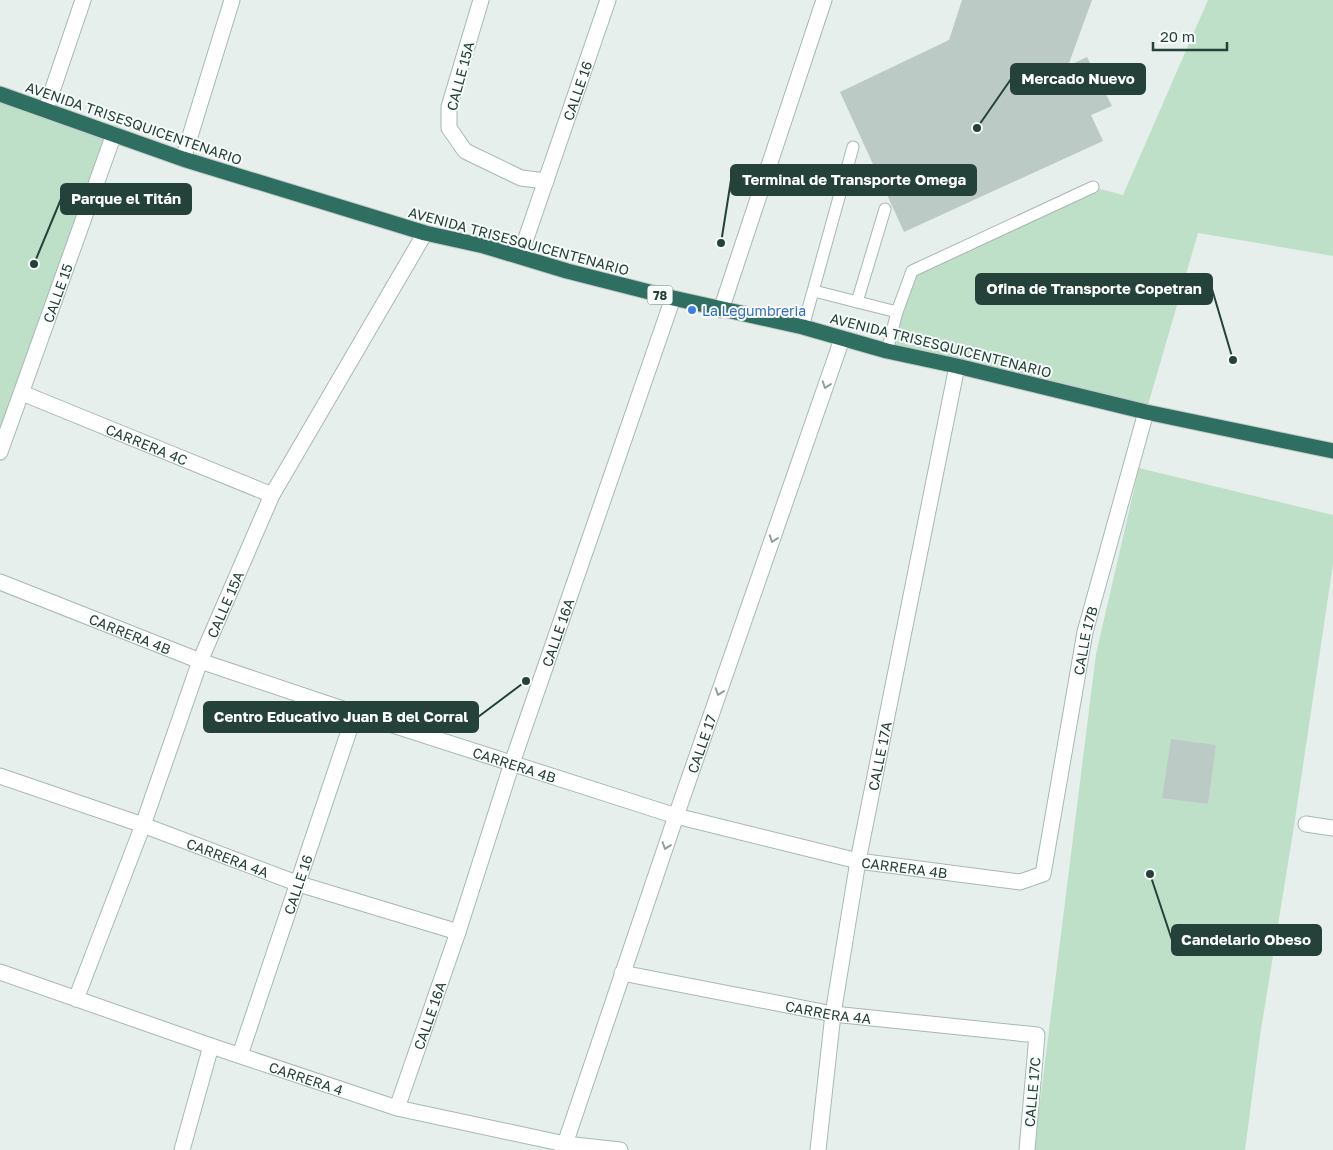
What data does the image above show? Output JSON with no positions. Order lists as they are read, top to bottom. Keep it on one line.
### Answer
{"streets":{"highway":["AVENIDA TRISESQUICENTENARIO","78"],"street":["CALLE 15A","CALLE 16","CALLE 15","CARRERA 4C","CALLE 16A","CARRERA 4B","CALLE 17B","CALLE 17","CALLE 17A","CARRERA 4A","CARRERA 4","CALLE 17C"]},"crossings":[["CALLE 15A","CALLE 16"],["CALLE 15A","AVENIDA TRISESQUICENTENARIO"],["CALLE 15A","CARRERA 4C"],["CALLE 15A","CARRERA 4B"],["CALLE 15A","CARRERA 4A"],["CALLE 15A","CARRERA 4"],["CALLE 16","AVENIDA TRISESQUICENTENARIO"],["CALLE 16","CARRERA 4B"],["CALLE 16","CARRERA 4A"],["CALLE 16","CARRERA 4"],["AVENIDA TRISESQUICENTENARIO","CALLE 15"],["AVENIDA TRISESQUICENTENARIO","CALLE 16A"],["AVENIDA TRISESQUICENTENARIO","CALLE 17B"],["AVENIDA TRISESQUICENTENARIO","CALLE 17"],["AVENIDA TRISESQUICENTENARIO","CALLE 17A"],["CALLE 15","CARRERA 4C"],["CALLE 16A","CARRERA 4B"],["CALLE 16A","CARRERA 4A"],["CALLE 16A","CARRERA 4"],["CARRERA 4B","CALLE 17B"],["CARRERA 4B","CALLE 17"],["CARRERA 4B","CALLE 17A"],["CALLE 17","CARRERA 4A"],["CALLE 17","CARRERA 4"],["CALLE 17A","CARRERA 4A"],["CARRERA 4A","CALLE 17C"]],"one_way":["CALLE 17"],"places":["Mercado Nuevo","Terminal de Transporte Omega","Parque el Titán","La Legumbreria","Ofina de Transporte Copetran","Centro Educativo Juan B del Corral","Candelario Obeso"],"scale_bar":"20 m"}
